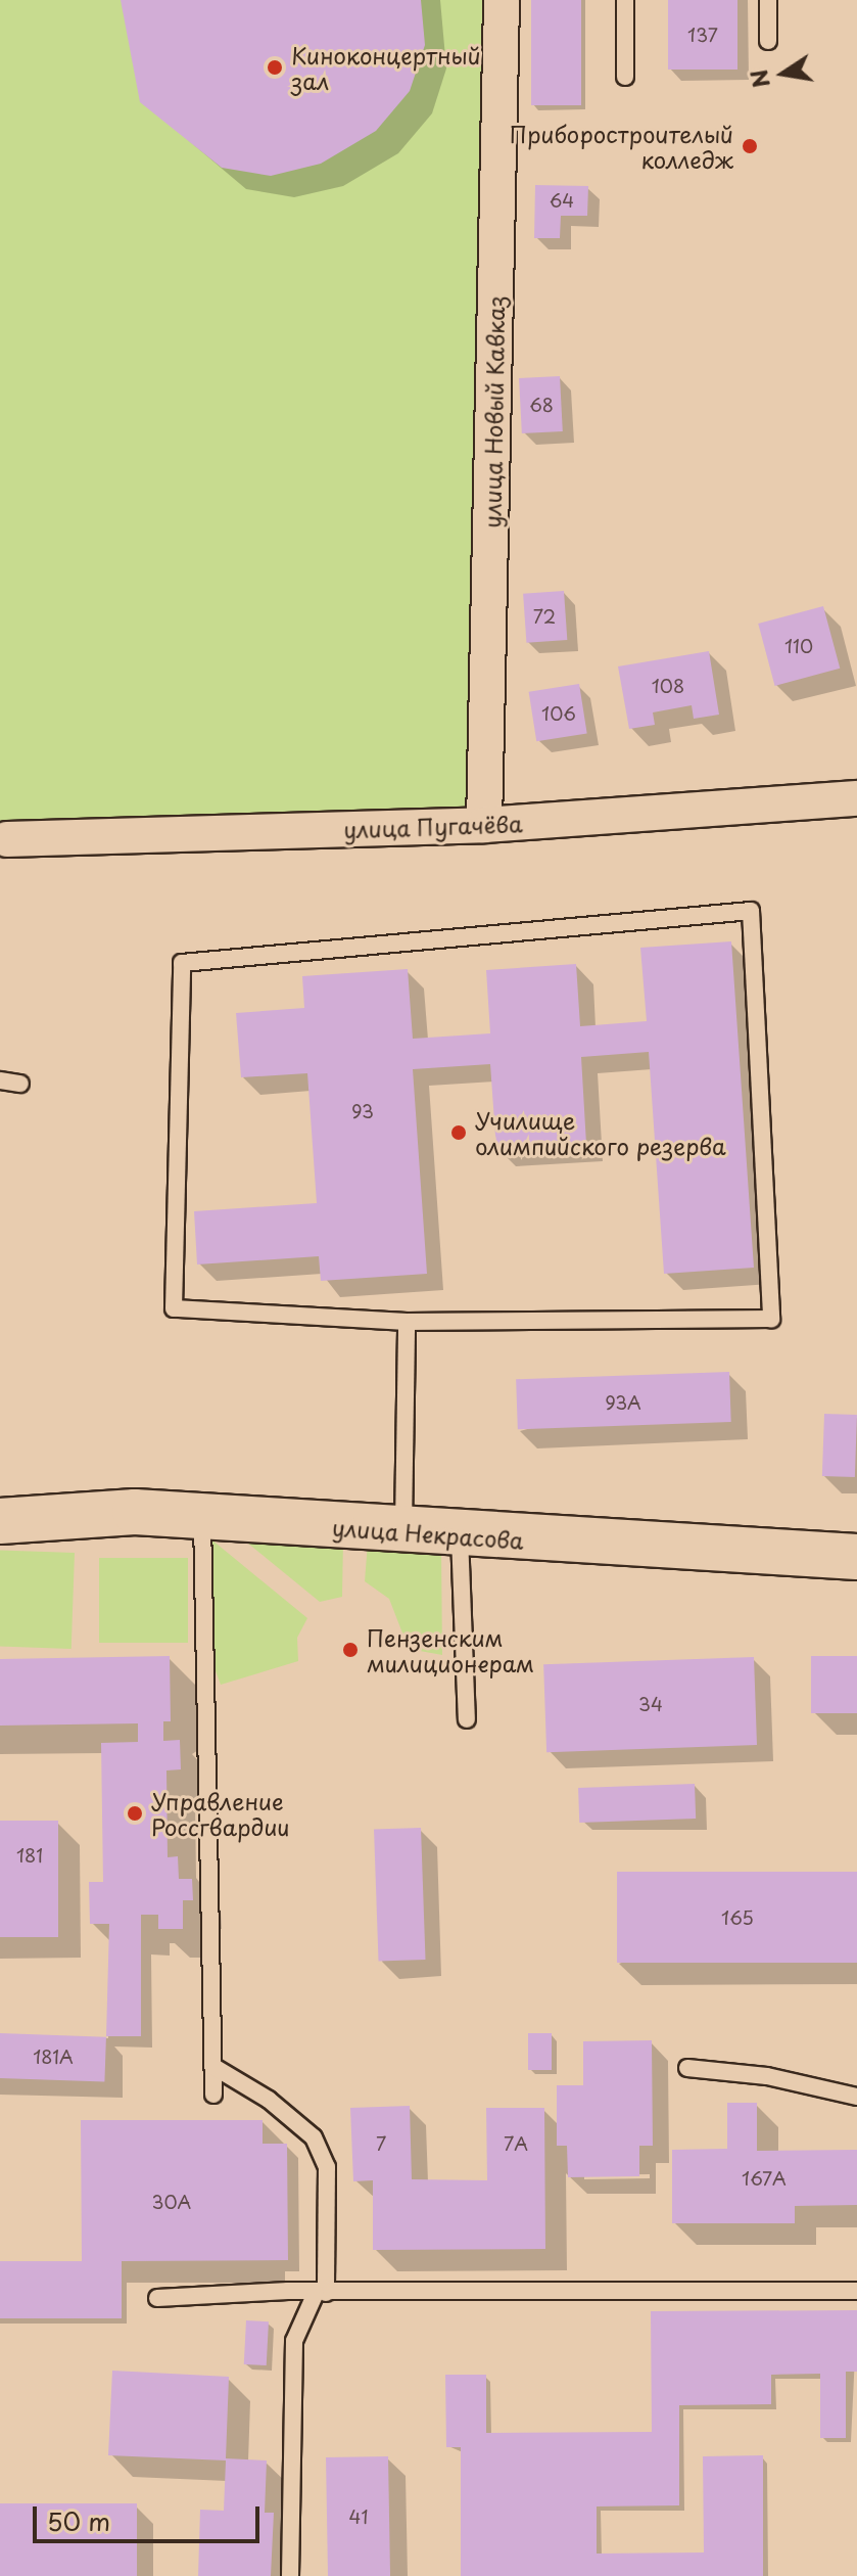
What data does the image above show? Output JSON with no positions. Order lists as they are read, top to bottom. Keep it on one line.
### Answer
{"streets":{"main road":["улица Некрасова"],"street":["улица Новый Кавказ","улица Пугачёва"]},"crossings":[["улица Новый Кавказ","улица Пугачёва"]],"places":["Киноконцертный зал","Приборостроителый колледж","Училище олимпийского резерва","Пензенским милиционерам","Управление Россгвардии"],"house_numbers":["137","64","68","72","110","108","106","93","93А","34","181","165","181А","7","7А","167А","30А","41"],"scale_bar":"50 m","north":"left"}
